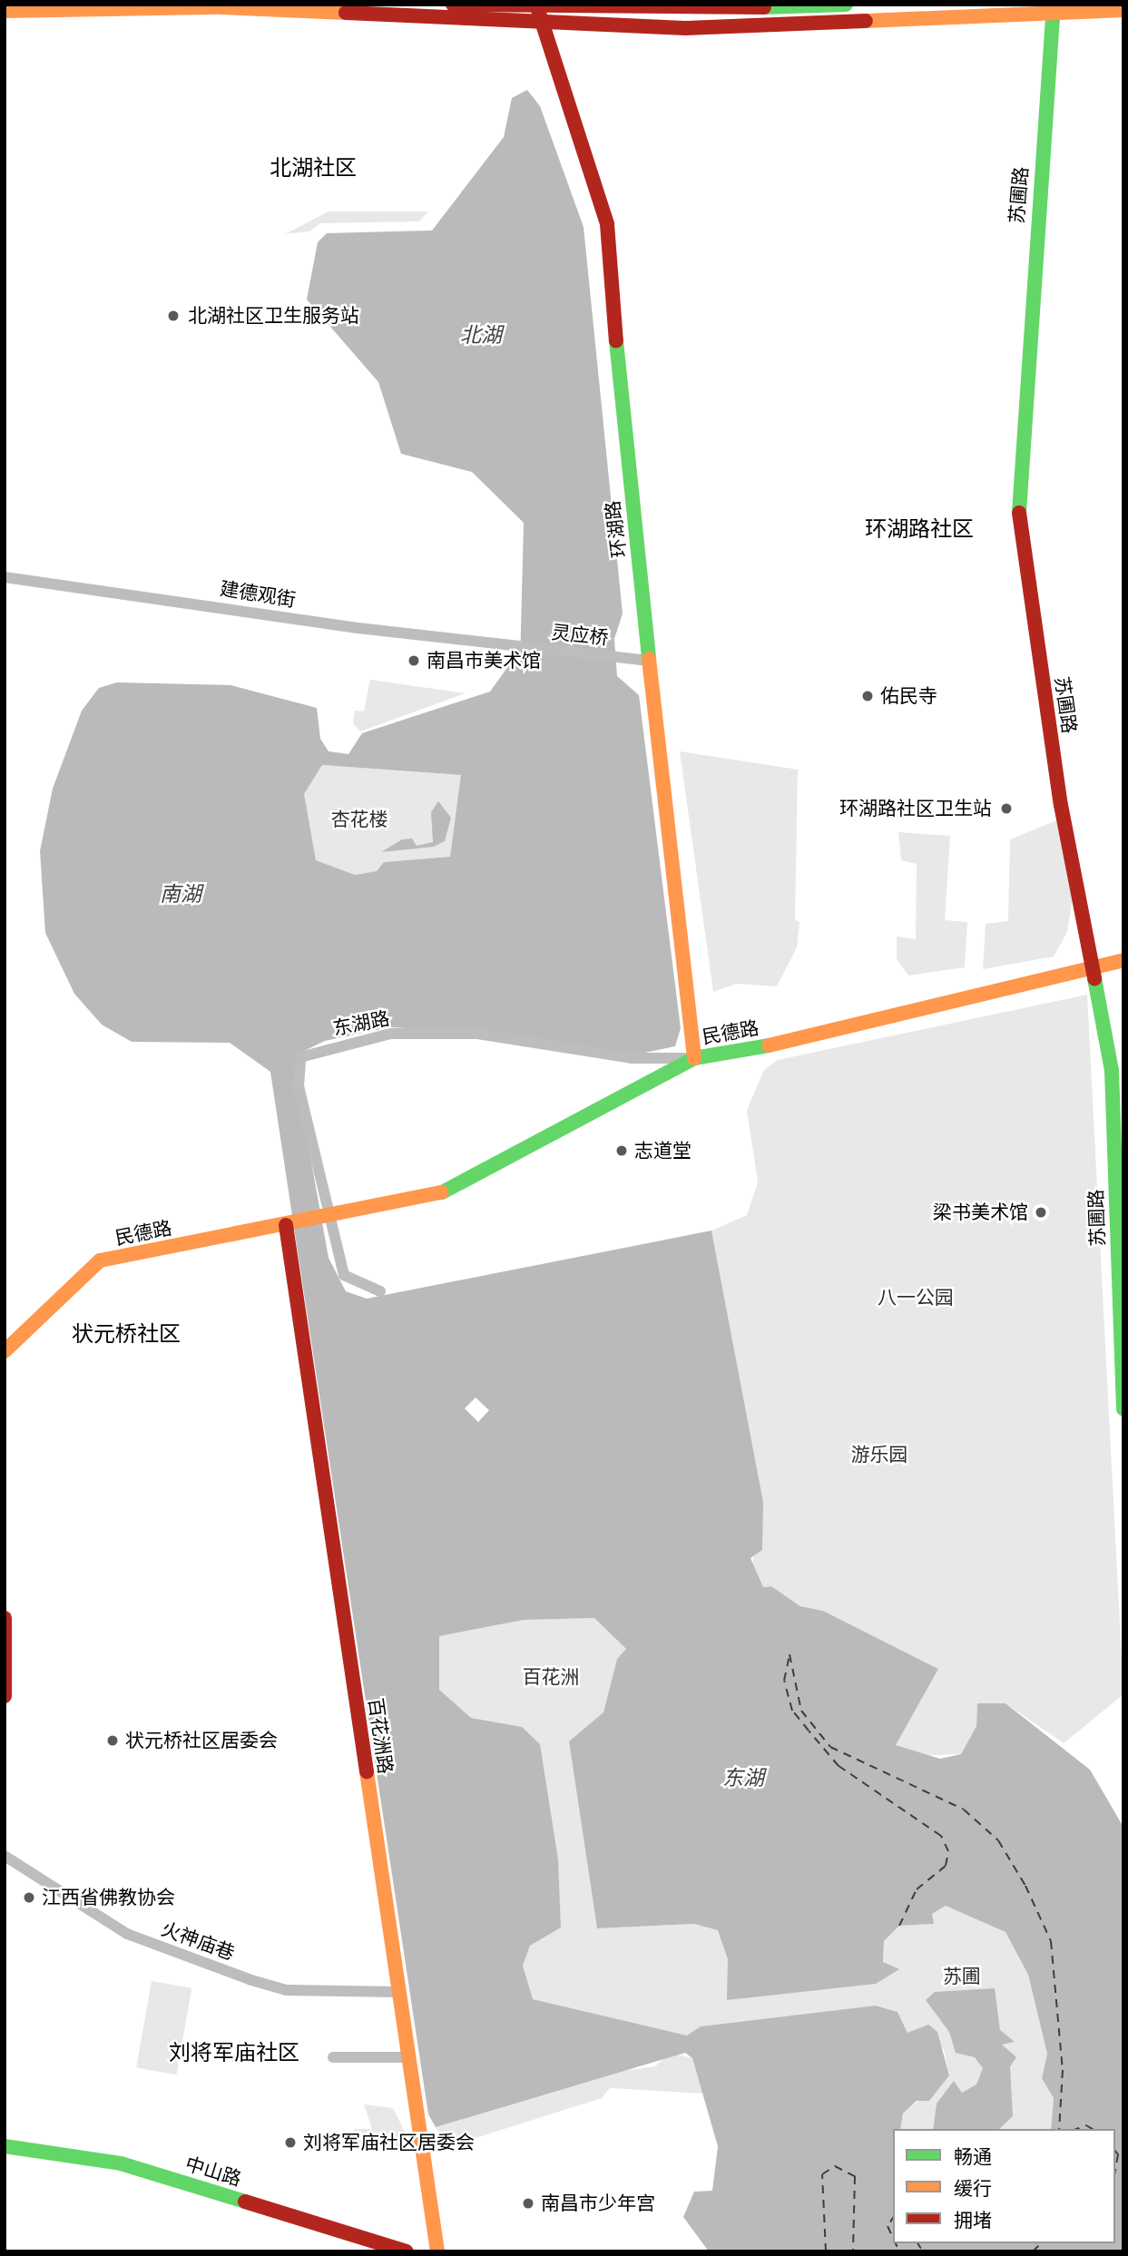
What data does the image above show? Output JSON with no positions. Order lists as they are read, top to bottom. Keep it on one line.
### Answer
{"streets":{"main road":["苏圃路","环湖路","民德路","百花洲路","中山路"],"street":["建德观街","灵应桥","东湖路","火神庙巷"]},"crossings":[["苏圃路","民德路"],["环湖路","灵应桥"],["环湖路","东湖路"],["环湖路","民德路"],["建德观街","灵应桥"],["东湖路","民德路"],["民德路","百花洲路"],["百花洲路","火神庙巷"]],"districts":["北湖社区","环湖路社区","状元桥社区","刘将军庙社区"],"water":["北湖","南湖","东湖"],"parks":["杏花楼","八一公园","游乐园","百花洲","苏圃"],"places":["北湖社区卫生服务站","南昌市美术馆","佑民寺","环湖路社区卫生站","志道堂","梁书美术馆","状元桥社区居委会","江西省佛教协会","刘将军庙社区居委会","南昌市少年宫"],"legend":["畅通","缓行","拥堵"]}
